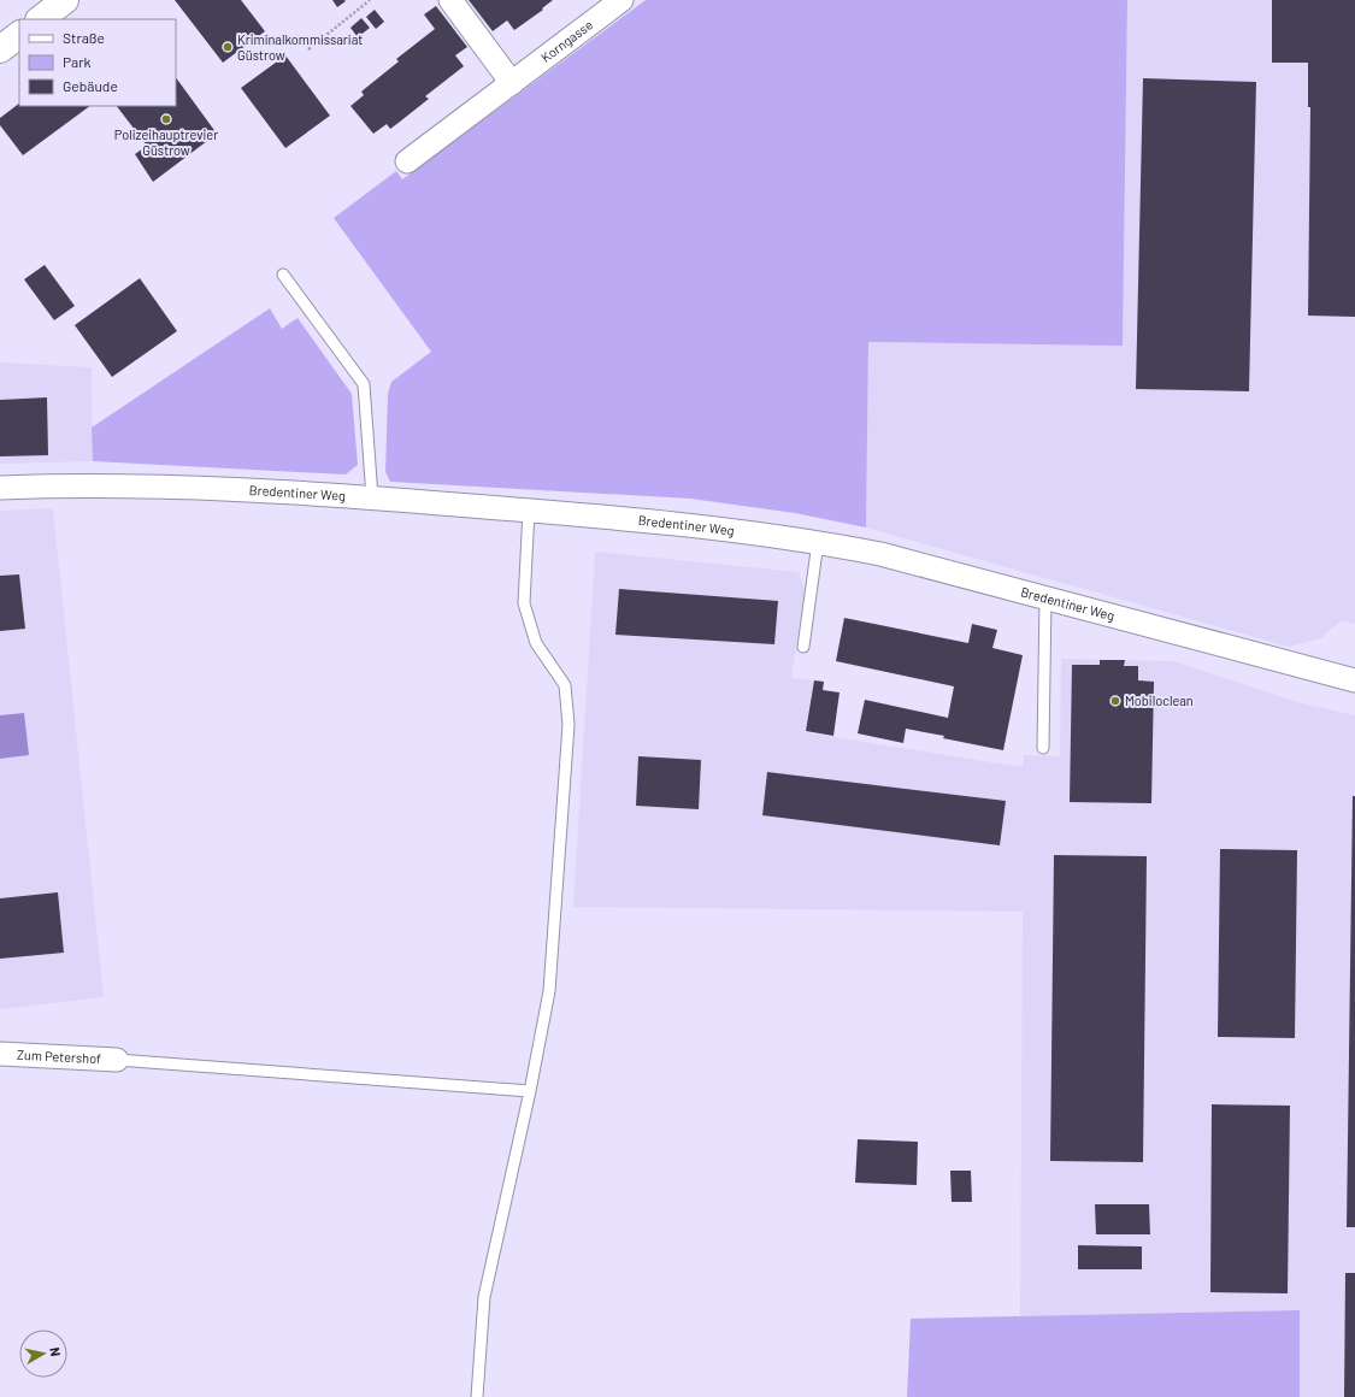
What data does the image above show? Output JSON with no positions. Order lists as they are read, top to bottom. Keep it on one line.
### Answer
{"streets":{"street":["Korngasse","Bredentiner Weg","Zum Petershof"]},"places":["Kriminalkommissariat Güstrow","Polizeihauptrevier Güstrow","Mobiloclean"],"legend":["Straße","Park","Gebäude"],"north":"right"}
